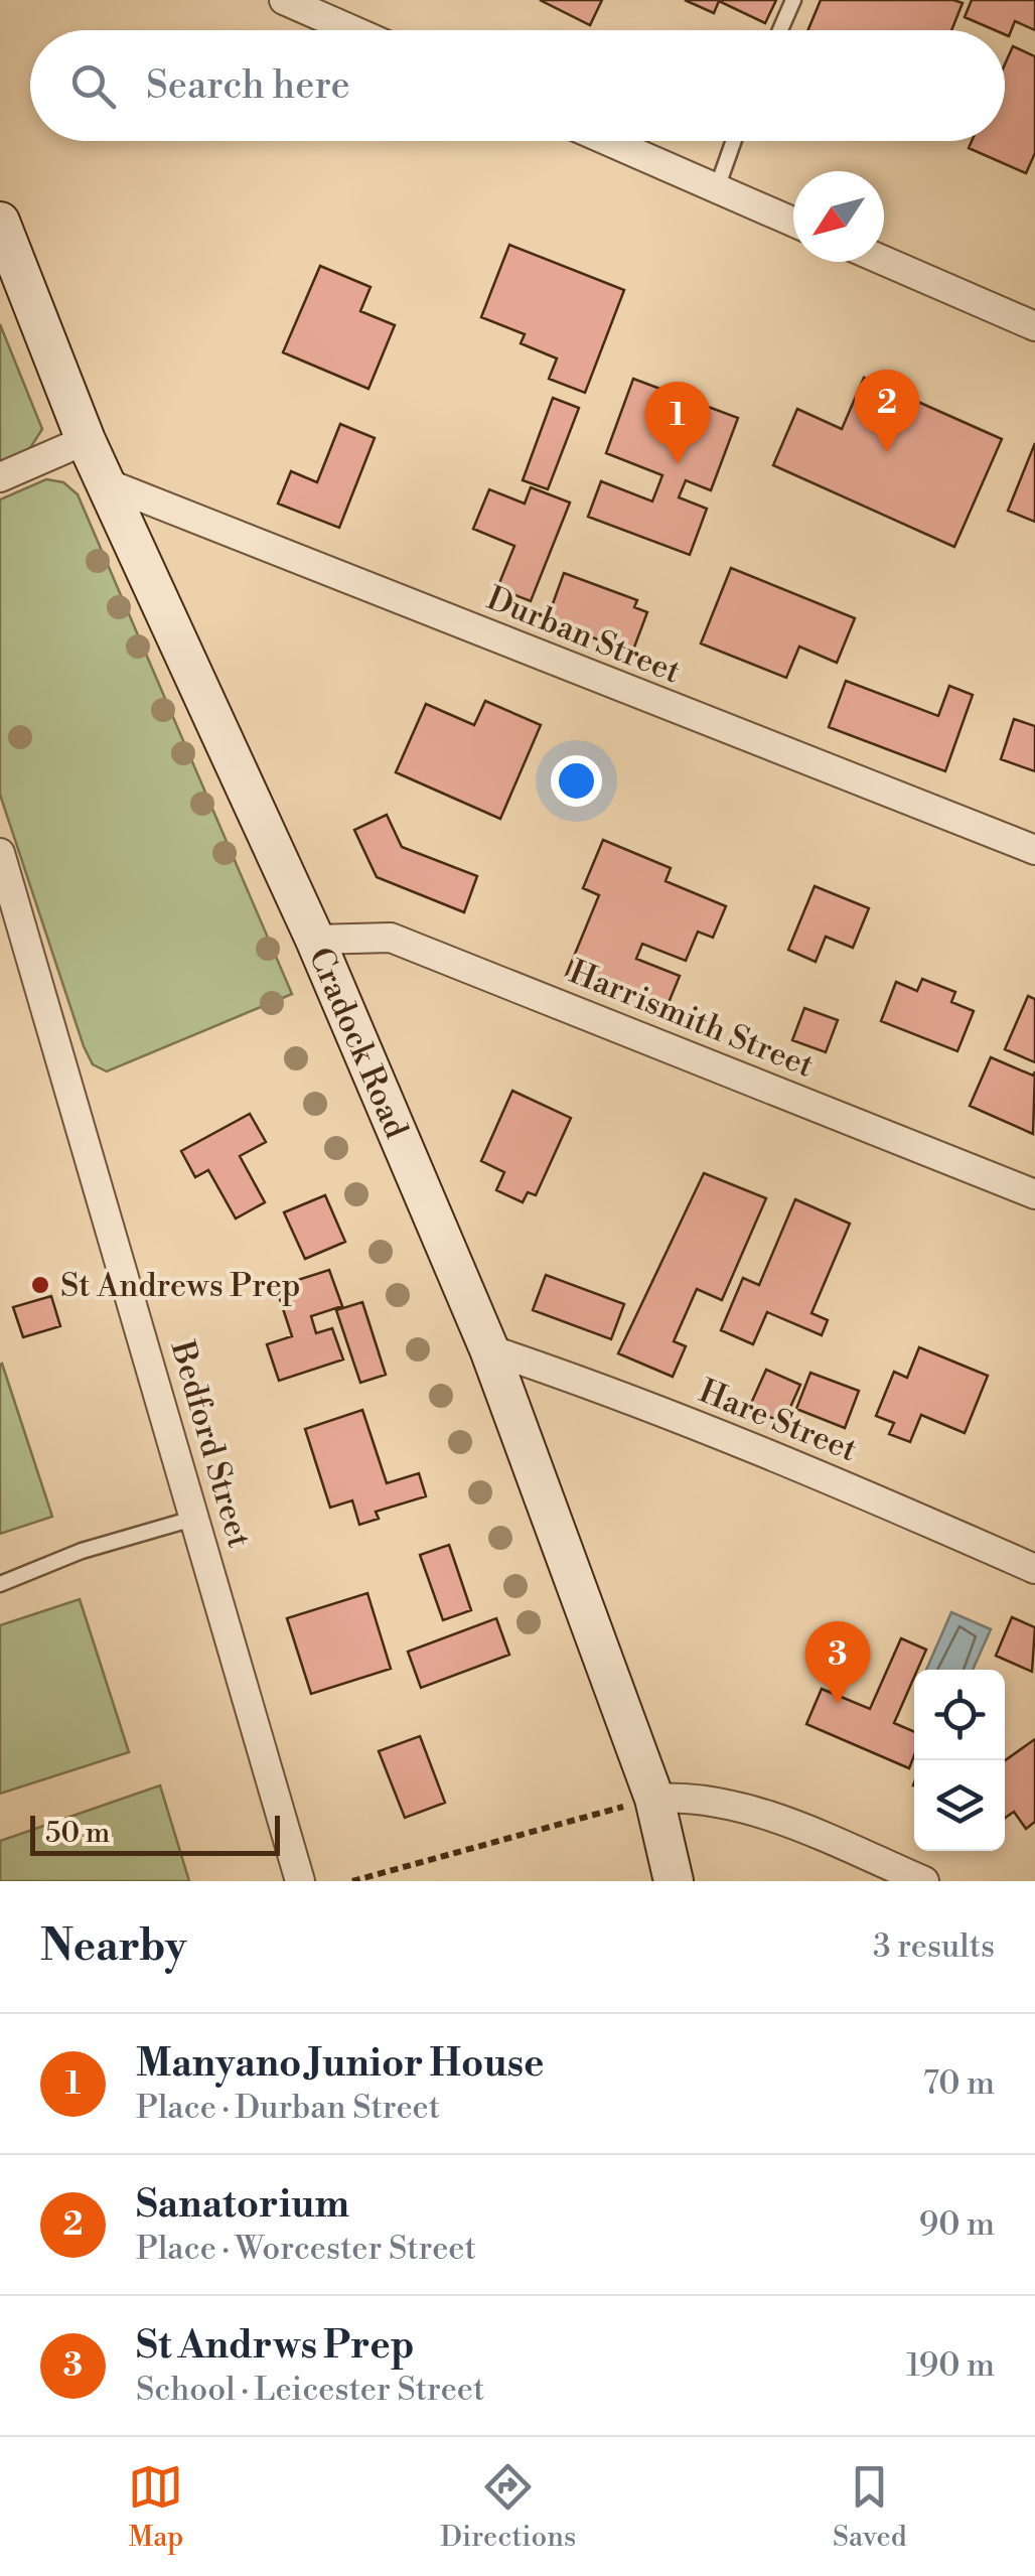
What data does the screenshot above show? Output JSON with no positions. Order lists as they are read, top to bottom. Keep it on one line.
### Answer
{"streets":{"main road":["Cradock Road"],"street":["Durban Street","Harrismith Street","Hare Street","Bedford Street"]},"crossings":[["Durban Street","Cradock Road"],["Harrismith Street","Cradock Road"],["Cradock Road","Hare Street"]],"places":["St Andrews Prep"],"scale_bar":"50 m","north":"bottom left","page":{"search":"Search here","pins":["2","1","3"],"scale":"50 m","heading":["Nearby","3 results"],"list":[{"mark":"1","name":"Manyano Junior House","note":"Place · Durban Street","value":"70 m"},{"mark":"2","name":"Sanatorium","note":"Place · Worcester Street","value":"90 m"},{"mark":"3","name":"St Andrws Prep","note":"School · Leicester Street","value":"190 m"}],"nav":["Map","Directions","Saved"]}}
